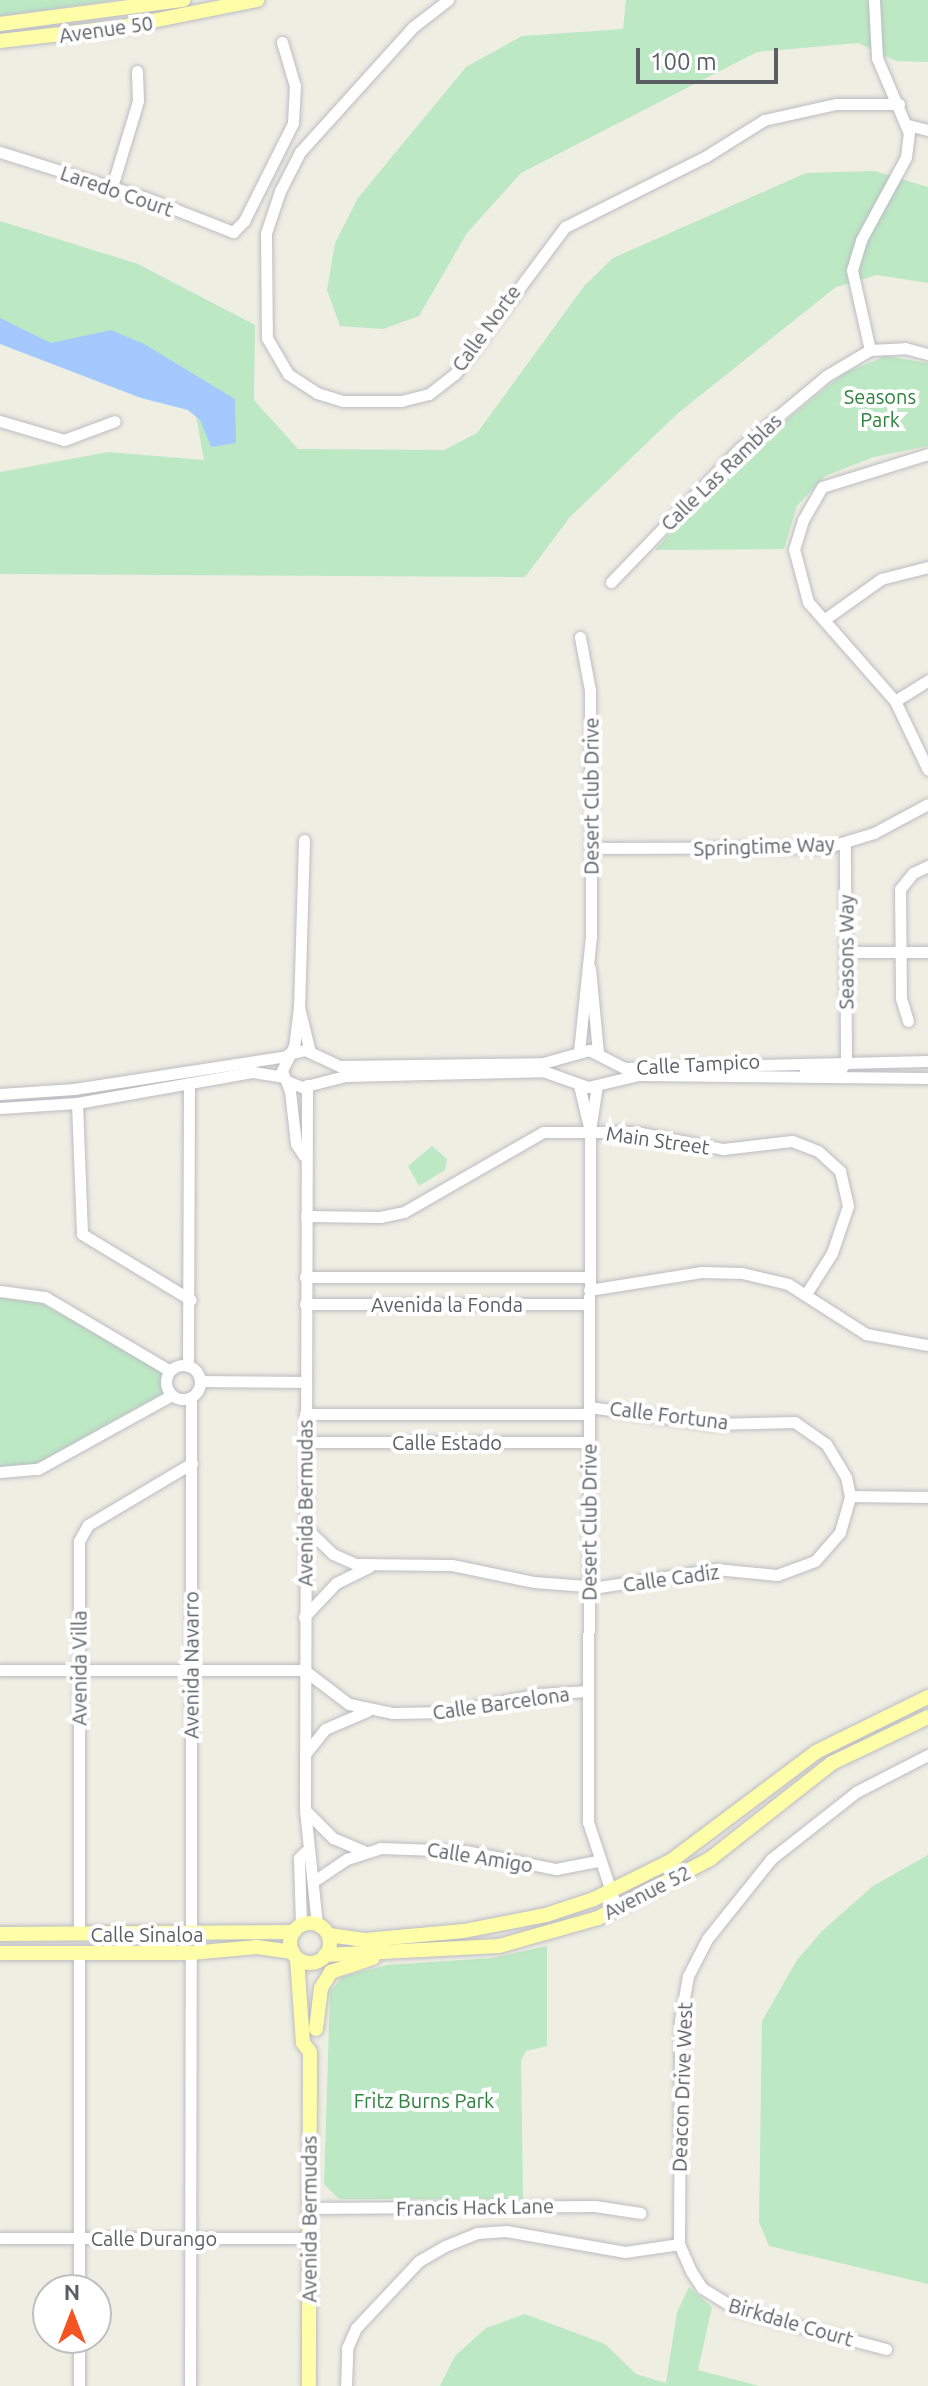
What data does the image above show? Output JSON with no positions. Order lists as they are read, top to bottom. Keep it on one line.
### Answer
{"streets":{"main road":["Avenue 50","Avenida Bermudas","Avenue 52","Calle Sinaloa"],"street":["Laredo Court","Calle Norte","Calle Las Ramblas","Desert Club Drive","Springtime Way","Seasons Way","Calle Tampico","Main Street","Avenida la Fonda","Calle Fortuna","Calle Estado","Calle Cadiz","Avenida Navarro","Avenida Villa","Calle Barcelona","Calle Amigo","Deacon Drive West","Francis Hack Lane","Calle Durango","Birkdale Court"]},"crossings":[["Desert Club Drive","Springtime Way"],["Desert Club Drive","Calle Tampico"],["Desert Club Drive","Main Street"],["Desert Club Drive","Avenida la Fonda"],["Desert Club Drive","Calle Fortuna"],["Desert Club Drive","Calle Estado"],["Desert Club Drive","Calle Cadiz"],["Desert Club Drive","Calle Barcelona"],["Desert Club Drive","Calle Amigo"],["Desert Club Drive","Avenue 52"],["Springtime Way","Seasons Way"],["Seasons Way","Calle Tampico"],["Calle Tampico","Avenida Bermudas"],["Main Street","Avenida Bermudas"],["Avenida la Fonda","Avenida Bermudas"],["Calle Fortuna","Calle Estado"],["Calle Fortuna","Calle Cadiz"],["Calle Estado","Avenida Bermudas"],["Avenida Bermudas","Calle Cadiz"],["Avenida Bermudas","Calle Barcelona"],["Avenida Bermudas","Calle Amigo"],["Avenida Bermudas","Avenue 52"],["Avenida Bermudas","Calle Sinaloa"],["Avenida Bermudas","Francis Hack Lane"],["Avenida Bermudas","Calle Durango"],["Avenida Navarro","Avenida Villa"],["Avenida Navarro","Calle Sinaloa"],["Avenida Villa","Calle Sinaloa"],["Avenue 52","Calle Sinaloa"],["Deacon Drive West","Birkdale Court"]],"parks":["Seasons Park","Fritz Burns Park"],"scale_bar":"100 m","north":"top"}
